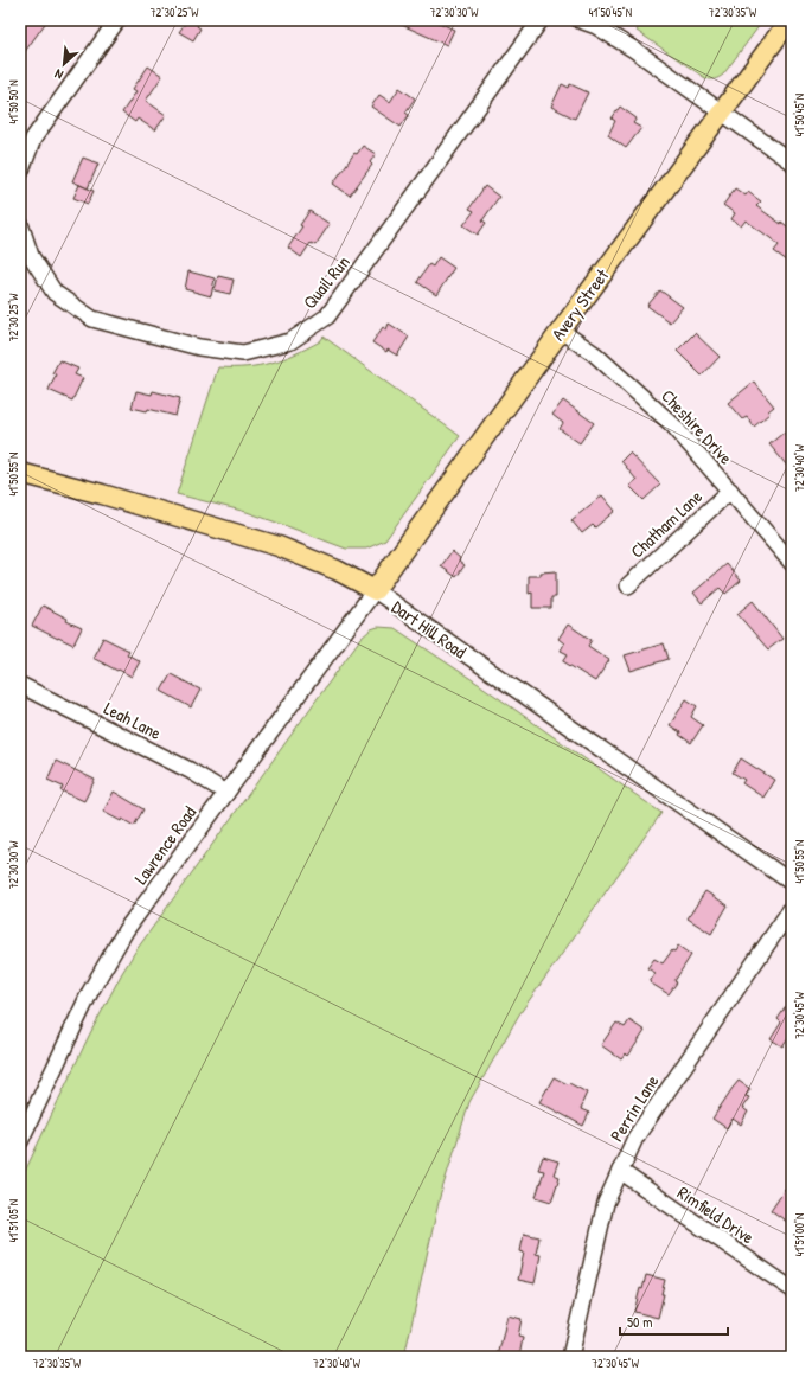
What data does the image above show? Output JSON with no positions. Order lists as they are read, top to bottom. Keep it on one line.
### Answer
{"streets":{"main road":["Avery Street","Dart Hill Road"],"street":["Quail Run","Cheshire Drive","Chatham Lane","Leah Lane","Lawrence Road","Perrin Lane","Rimfield Drive"]},"crossings":[["Avery Street","Cheshire Drive"],["Avery Street","Dart Hill Road"],["Avery Street","Lawrence Road"],["Cheshire Drive","Chatham Lane"],["Dart Hill Road","Lawrence Road"],["Leah Lane","Lawrence Road"],["Perrin Lane","Rimfield Drive"]],"scale_bar":"50 m","north":"bottom left","coordinates":["72°30'25\"W","72°30'30\"W","41°50'45\"N","72°30'35\"W","41°50'50\"N","72°30'40\"W","41°50'55\"N","72°30'45\"W","41°51'05\"N","41°51'00\"N"]}
